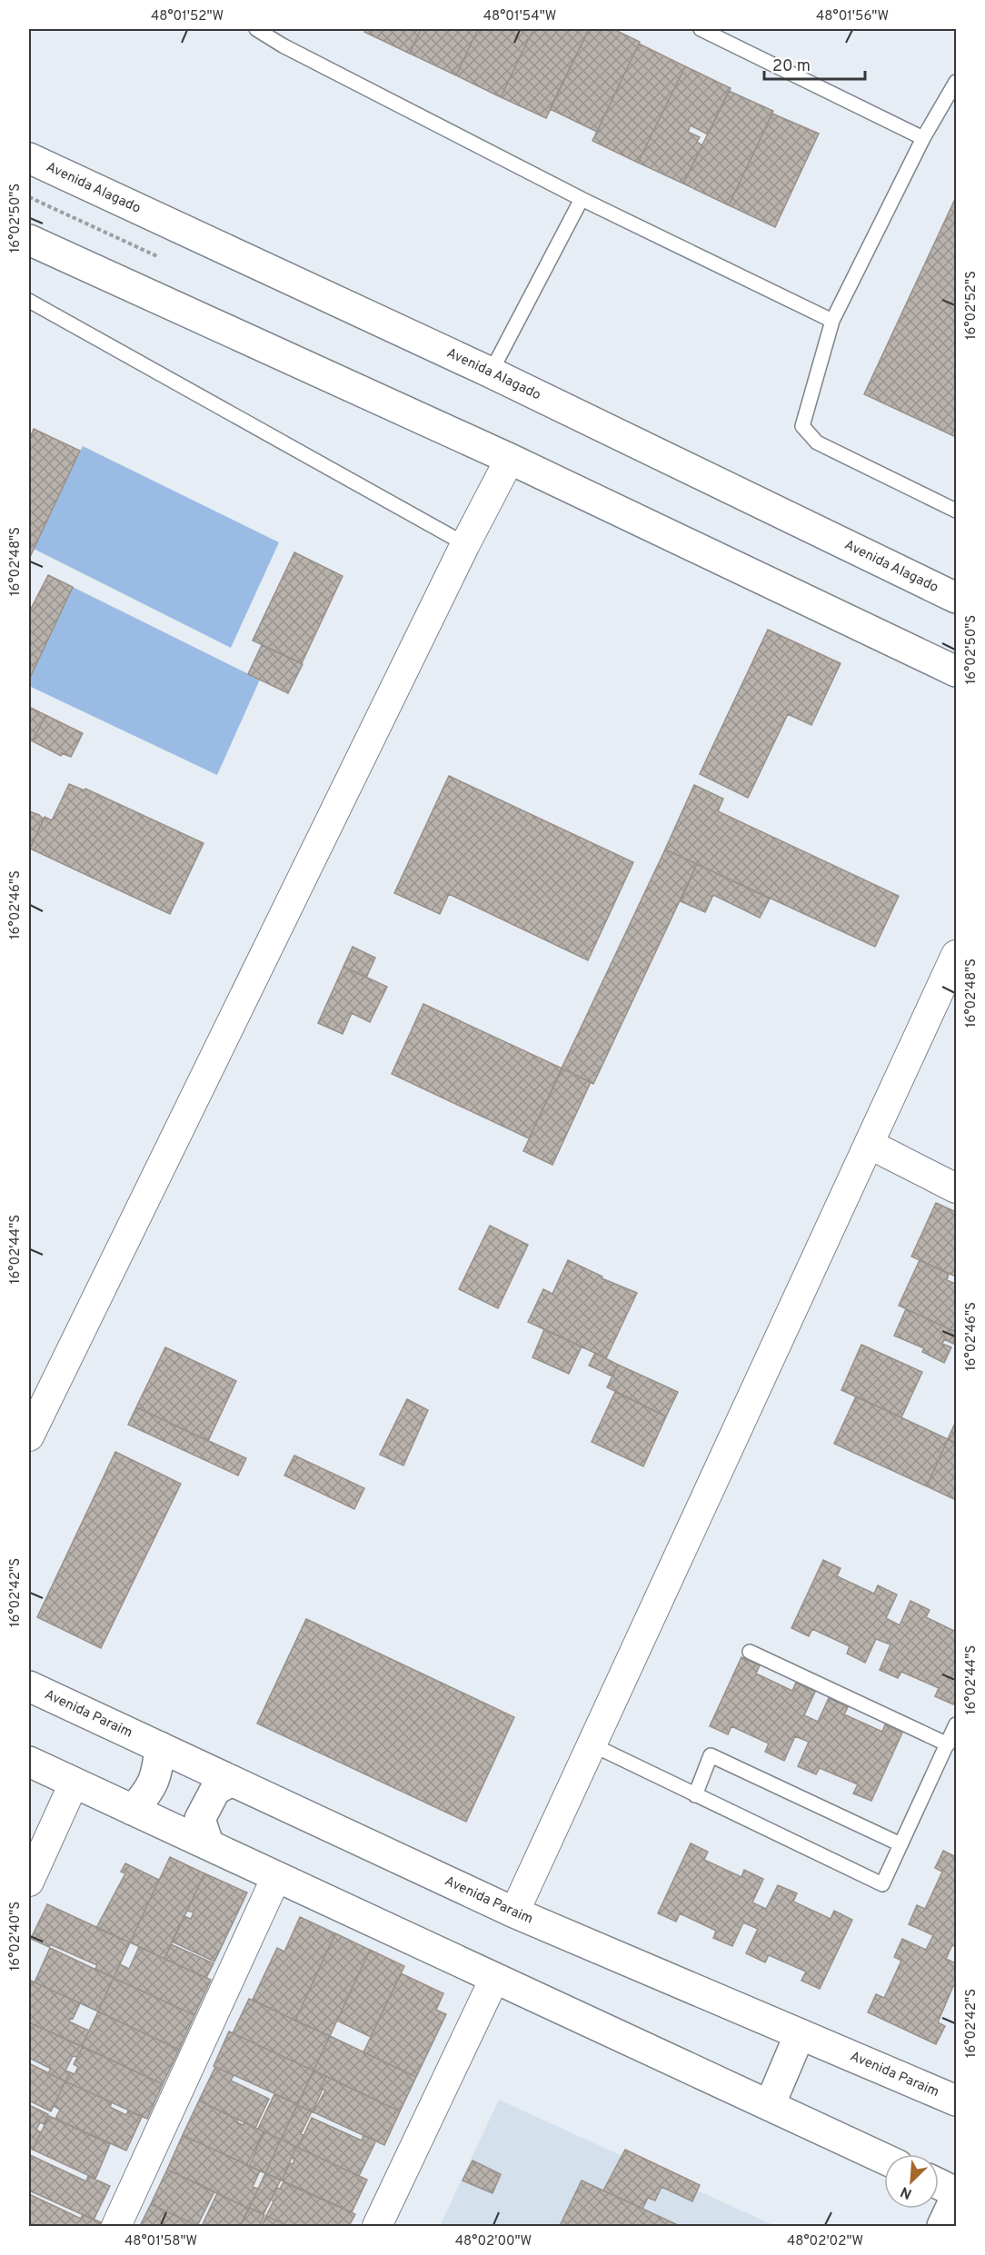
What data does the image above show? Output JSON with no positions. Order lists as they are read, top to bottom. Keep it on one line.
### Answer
{"streets":{"street":["Avenida Alagado","Avenida Paraim"]},"scale_bar":"20 m","north":"bottom left","coordinates":["48°01'52\"W","48°01'54\"W","48°01'56\"W","16°02'50\"S","16°02'52\"S","16°02'48\"S","16°02'46\"S","16°02'44\"S","16°02'42\"S","16°02'40\"S","48°01'58\"W","48°02'00\"W","48°02'02\"W"]}
